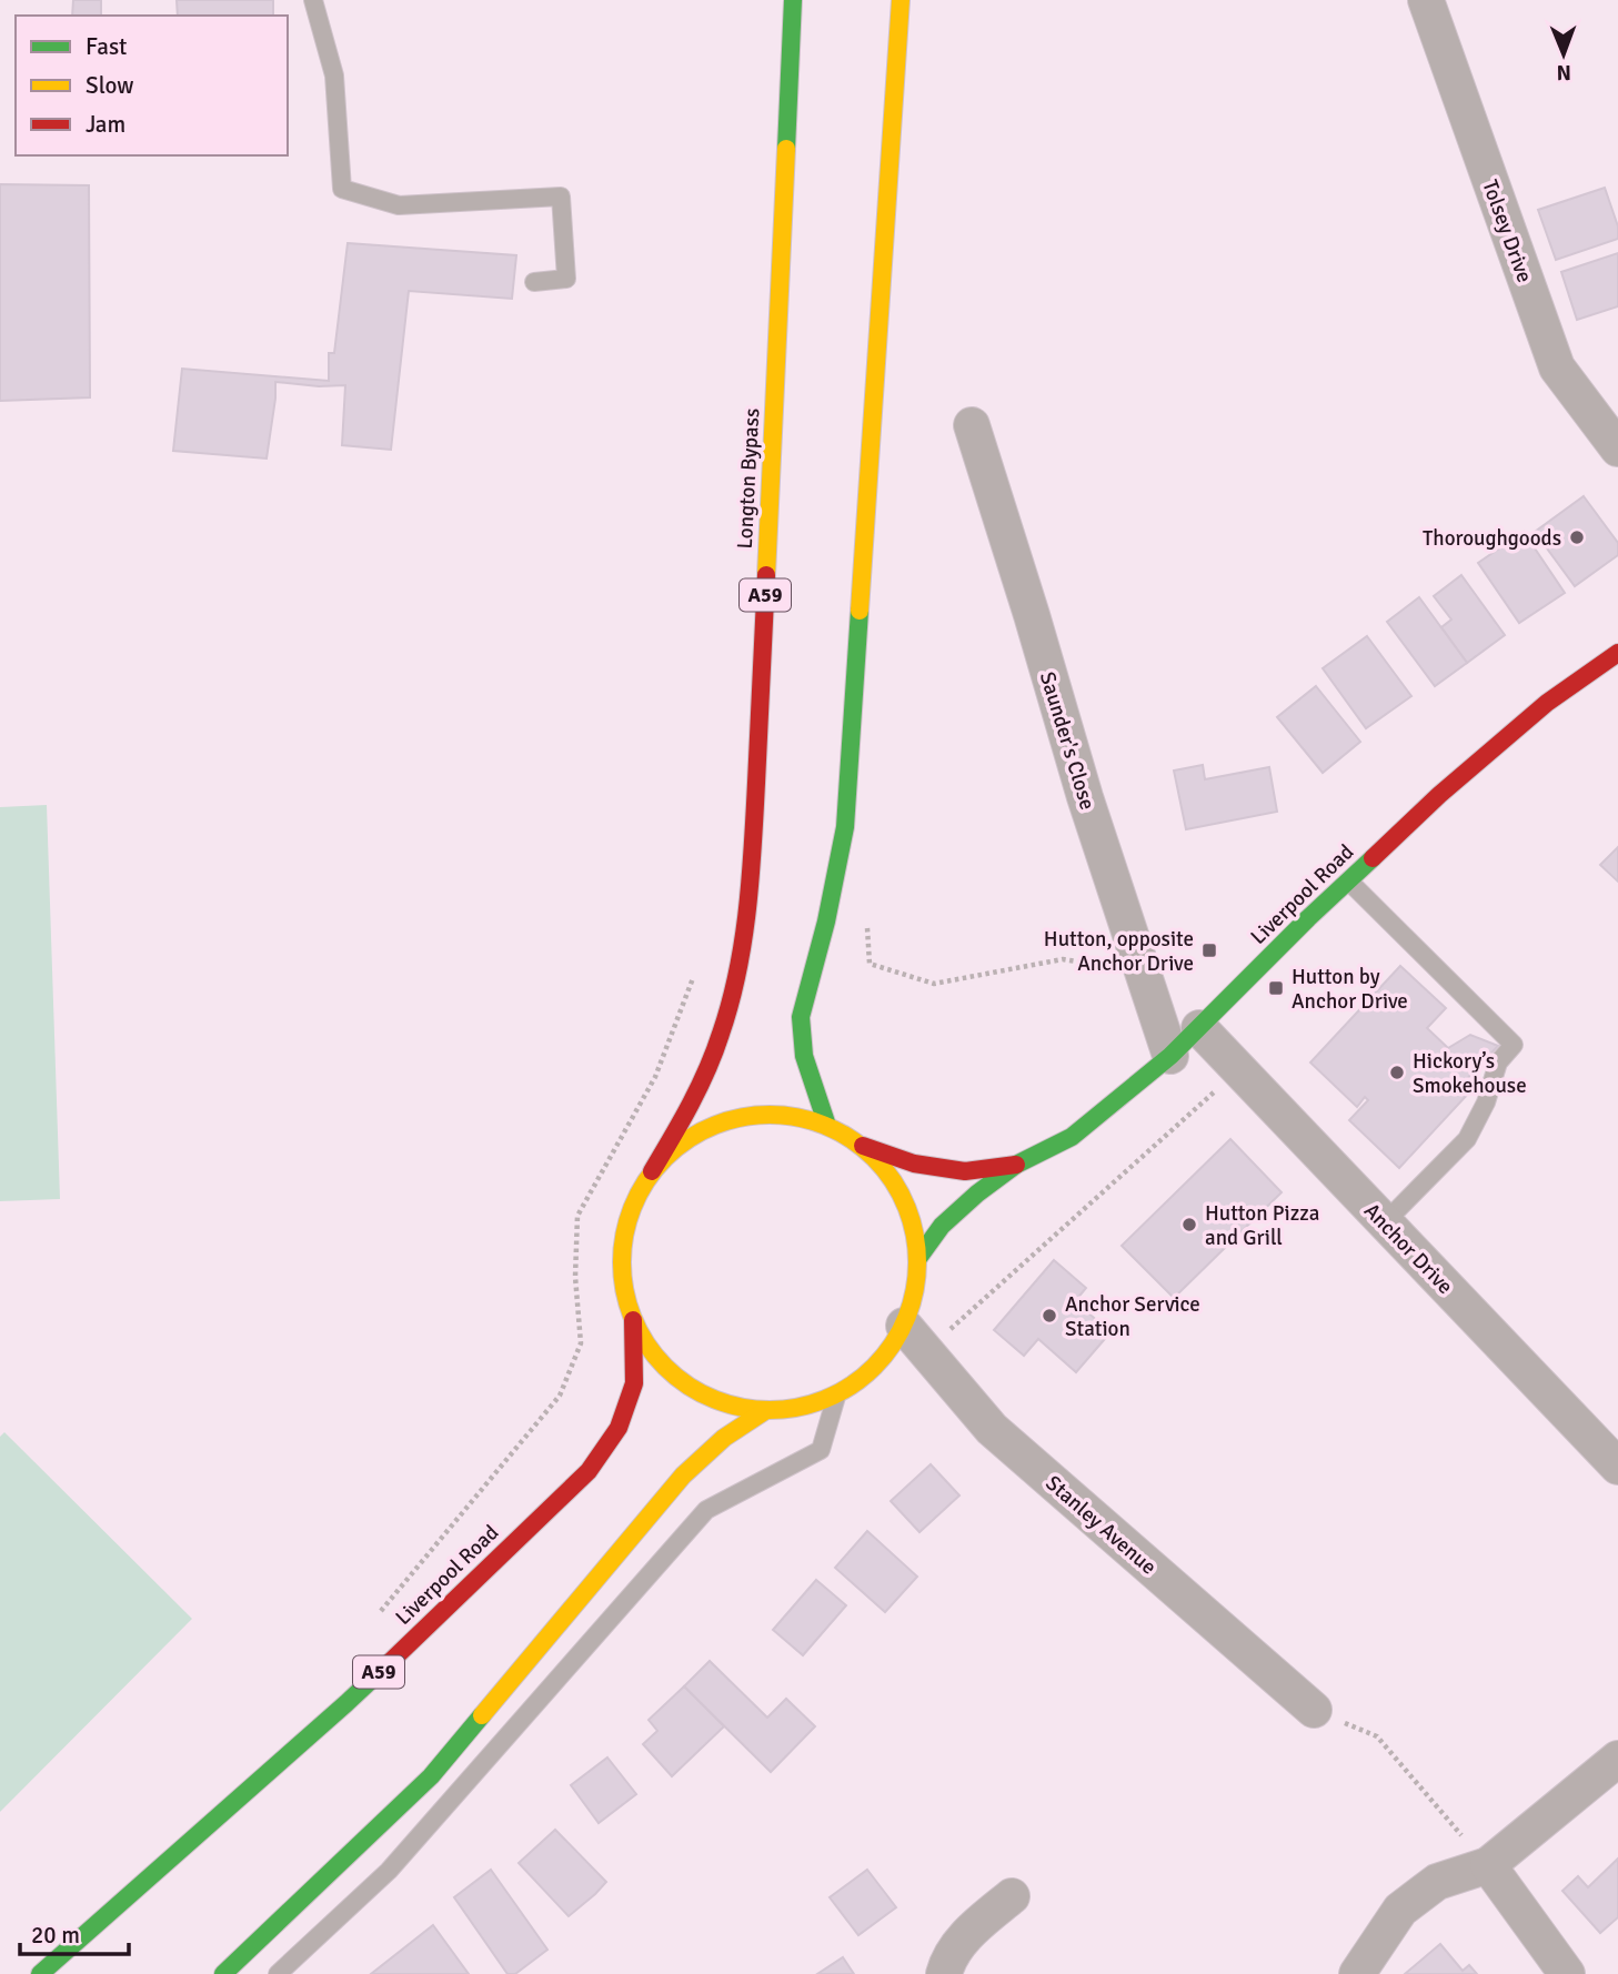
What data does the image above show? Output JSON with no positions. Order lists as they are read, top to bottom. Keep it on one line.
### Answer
{"streets":{"main road":["Longton Bypass","A59","Liverpool Road"],"street":["Tolsey Drive","Saunder's Close","Anchor Drive","Stanley Avenue"]},"crossings":[["Longton Bypass","Liverpool Road"],["Saunder's Close","Liverpool Road"],["Liverpool Road","Anchor Drive"]],"places":{"other":["Thoroughgoods","Hickory’s Smokehouse","Hutton Pizza and Grill","Anchor Service Station"],"transit":["Hutton, opposite Anchor Drive","Hutton by Anchor Drive"]},"legend":["Fast","Slow","Jam"],"scale_bar":"20 m","north":"bottom"}
